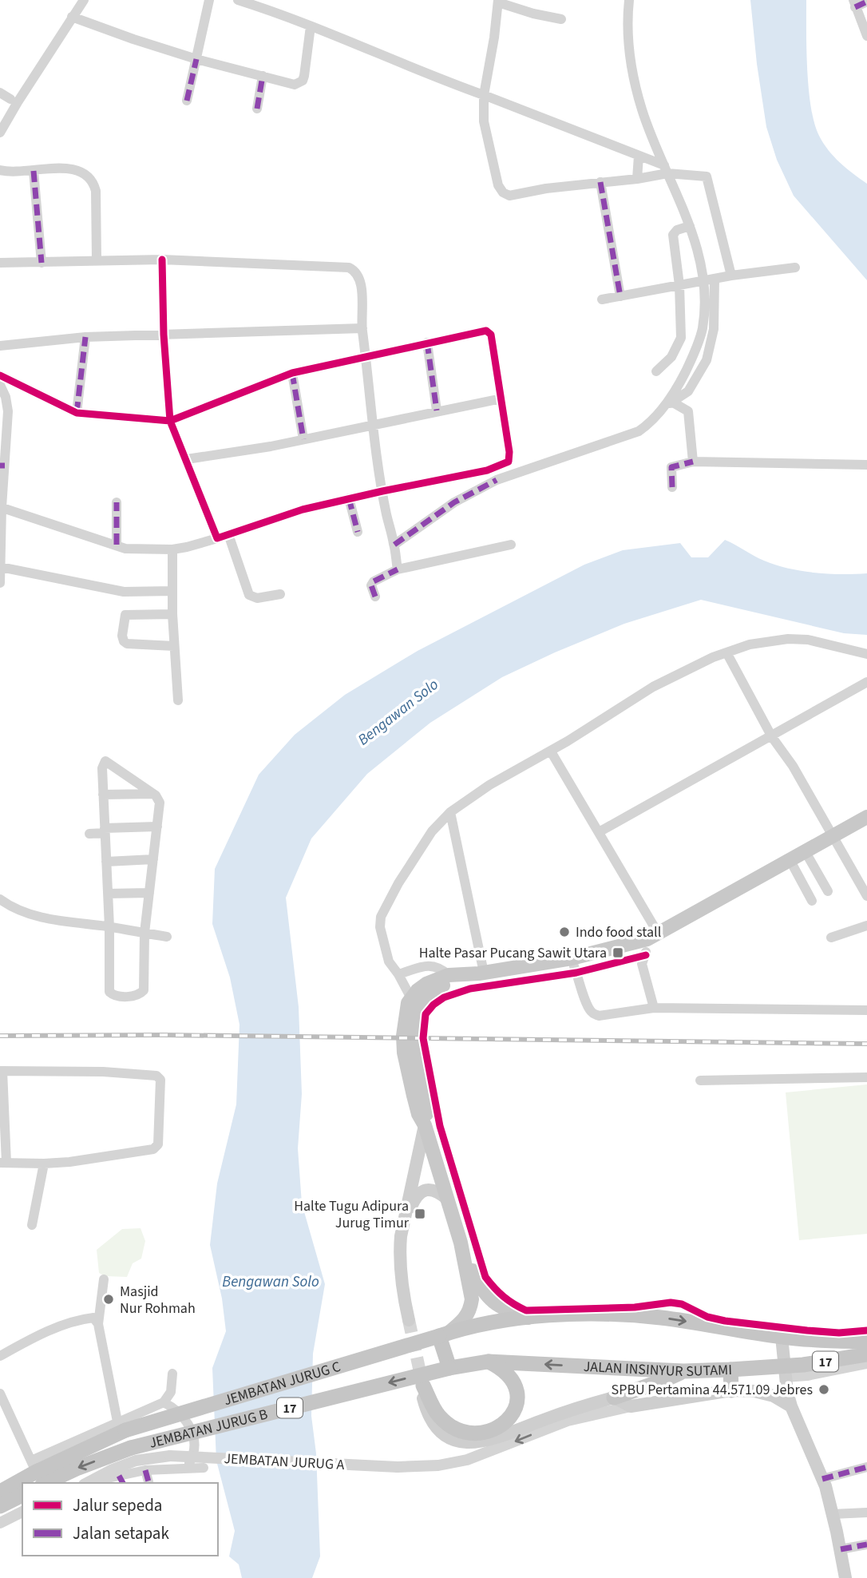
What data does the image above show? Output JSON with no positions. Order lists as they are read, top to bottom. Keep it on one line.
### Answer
{"streets":{"highway":["17","JALAN INSINYUR SUTAMI","JEMBATAN JURUG C","JEMBATAN JURUG B"],"street":["JEMBATAN JURUG A"]},"crossings":[["17","JEMBATAN JURUG C"],["17","JEMBATAN JURUG B"],["JALAN INSINYUR SUTAMI","JEMBATAN JURUG B"]],"one_way":["JEMBATAN JURUG B"],"water":["Bengawan Solo"],"places":{"other":["Indo food stall","Masjid Nur Rohmah","SPBU Pertamina 44.571.09 Jebres"],"transit":["Halte Pasar Pucang Sawit Utara","Halte Tugu Adipura Jurug Timur"]},"legend":["Jalur sepeda","Jalan setapak"]}
